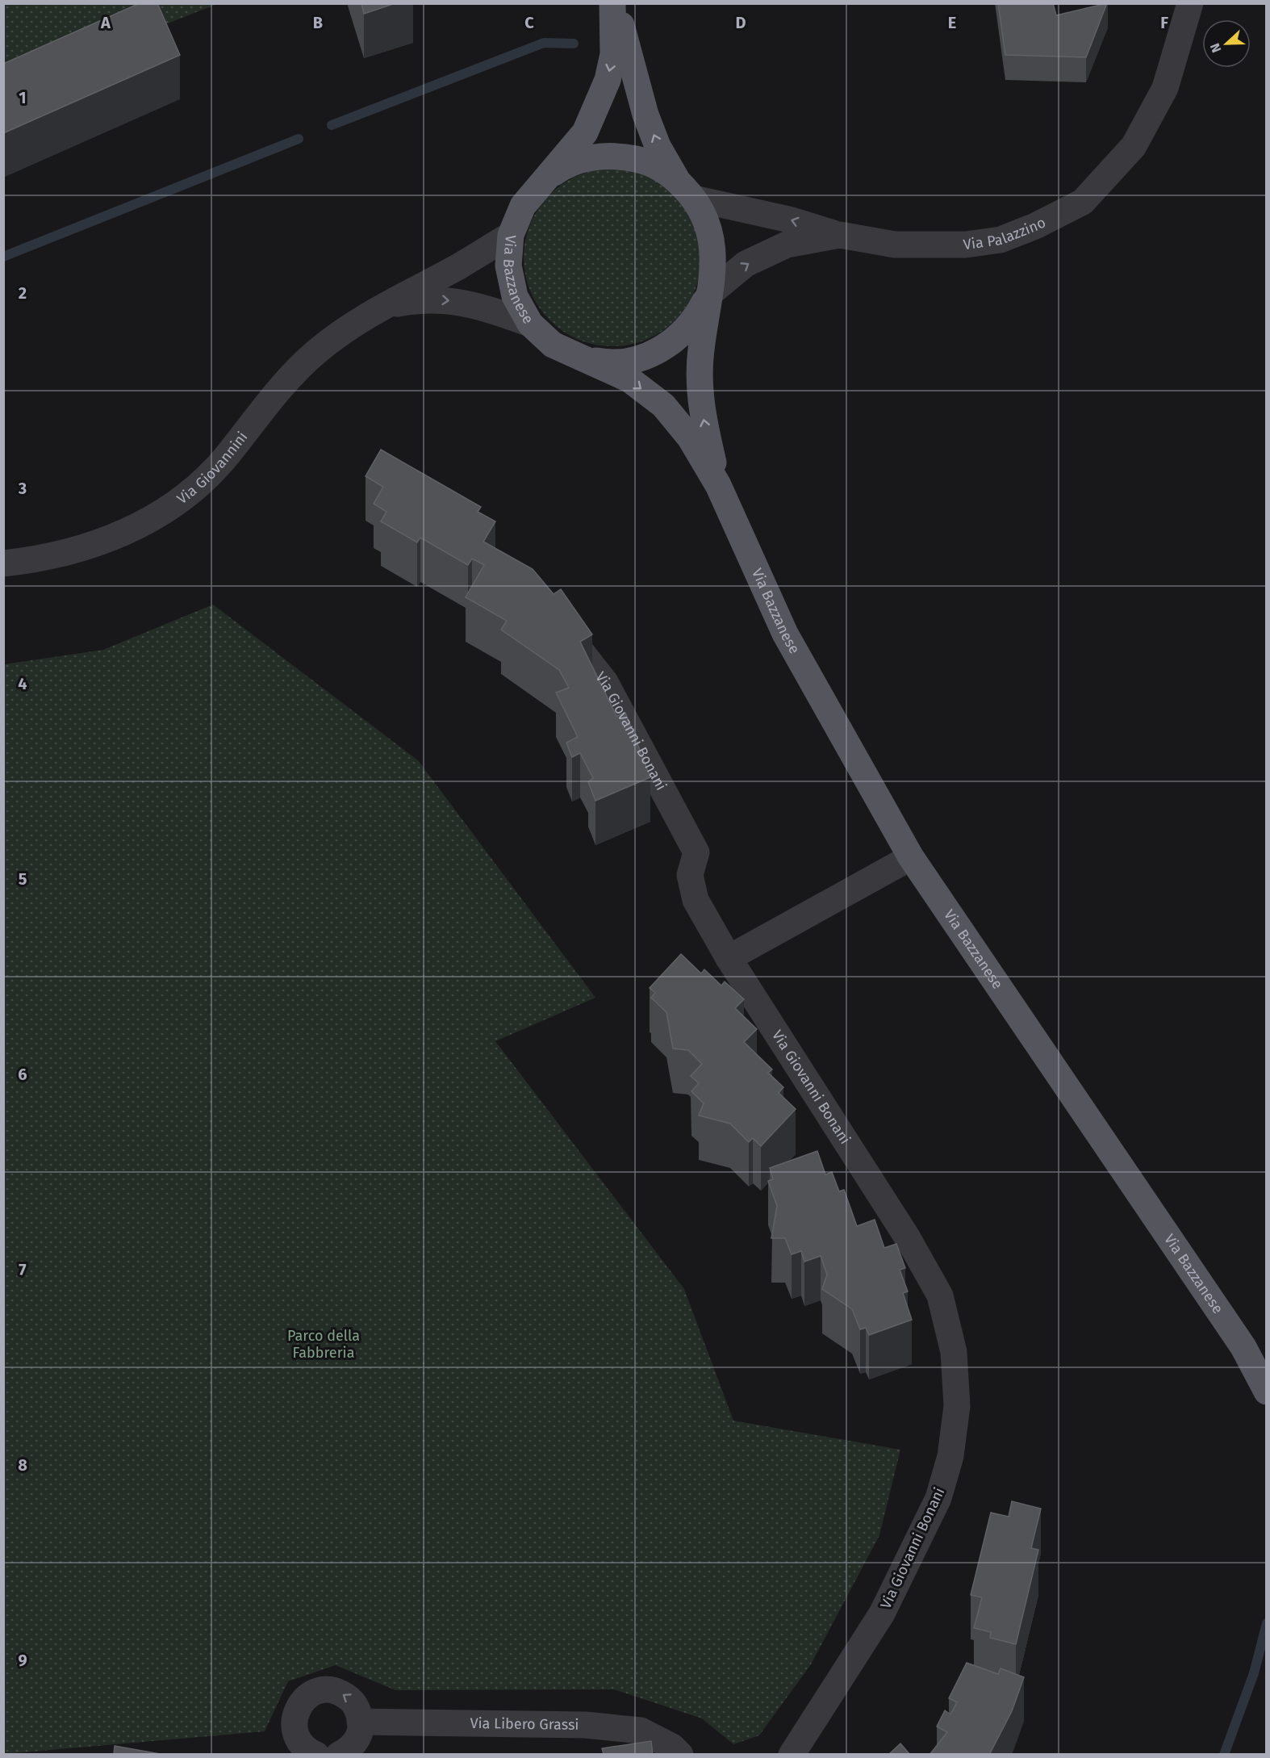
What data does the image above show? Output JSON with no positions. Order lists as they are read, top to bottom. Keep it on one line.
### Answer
{"streets":{"main road":["Via Bazzanese"],"street":["Via Palazzino","Via Giovannini","Via Giovanni Bonani","Via Libero Grassi"]},"crossings":[["Via Palazzino","Via Bazzanese"],["Via Bazzanese","Via Giovannini"]],"parks":["Parco della Fabbreria"],"north":"left","grid":{"columns":["A","B","C","D","E","F"],"rows":["1","2","3","4","5","6","7","8","9"]}}
